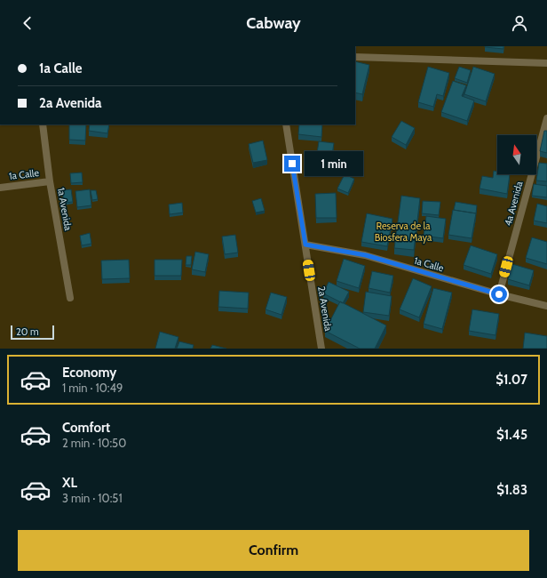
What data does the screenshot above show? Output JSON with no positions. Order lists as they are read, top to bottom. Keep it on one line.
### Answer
{"streets":{"street":["1a Calle","4a Avenida","1a Avenida","2a Avenida"]},"crossings":[["1a Calle","4a Avenida"],["1a Calle","1a Avenida"],["1a Calle","2a Avenida"]],"parks":["Reserva de la Biosfera Maya"],"scale_bar":"20 m","north":"top","page":{"header":"Cabway","banner":["1a Calle","2a Avenida"],"bubble":"1 min","scale":"20 m","list":[{"name":"Economy","note":"1 min · 10:49","value":"$1.07"},{"name":"Comfort","note":"2 min · 10:50","value":"$1.45"},{"name":"XL","note":"3 min · 10:51","value":"$1.83"}],"buttons":"Confirm"}}
